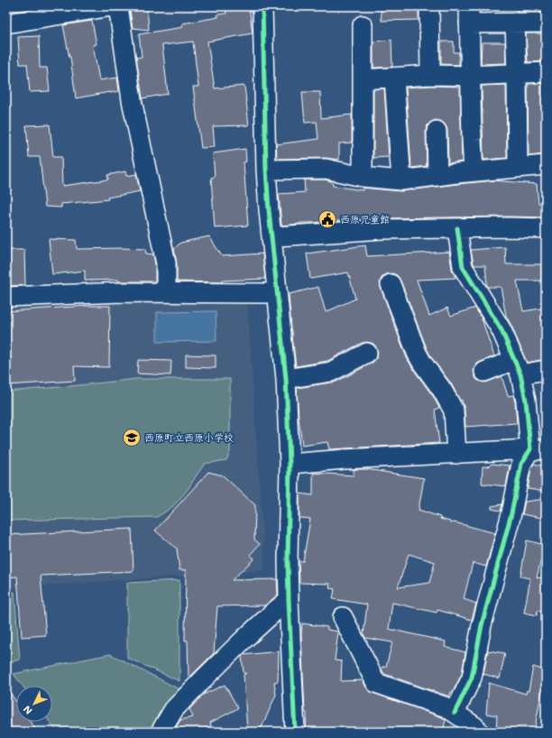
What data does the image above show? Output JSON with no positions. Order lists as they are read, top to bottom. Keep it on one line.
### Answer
{"places":{"public building":["西原児童館"],"school or university":["西原町立西原小学校"]},"north":"bottom left"}
